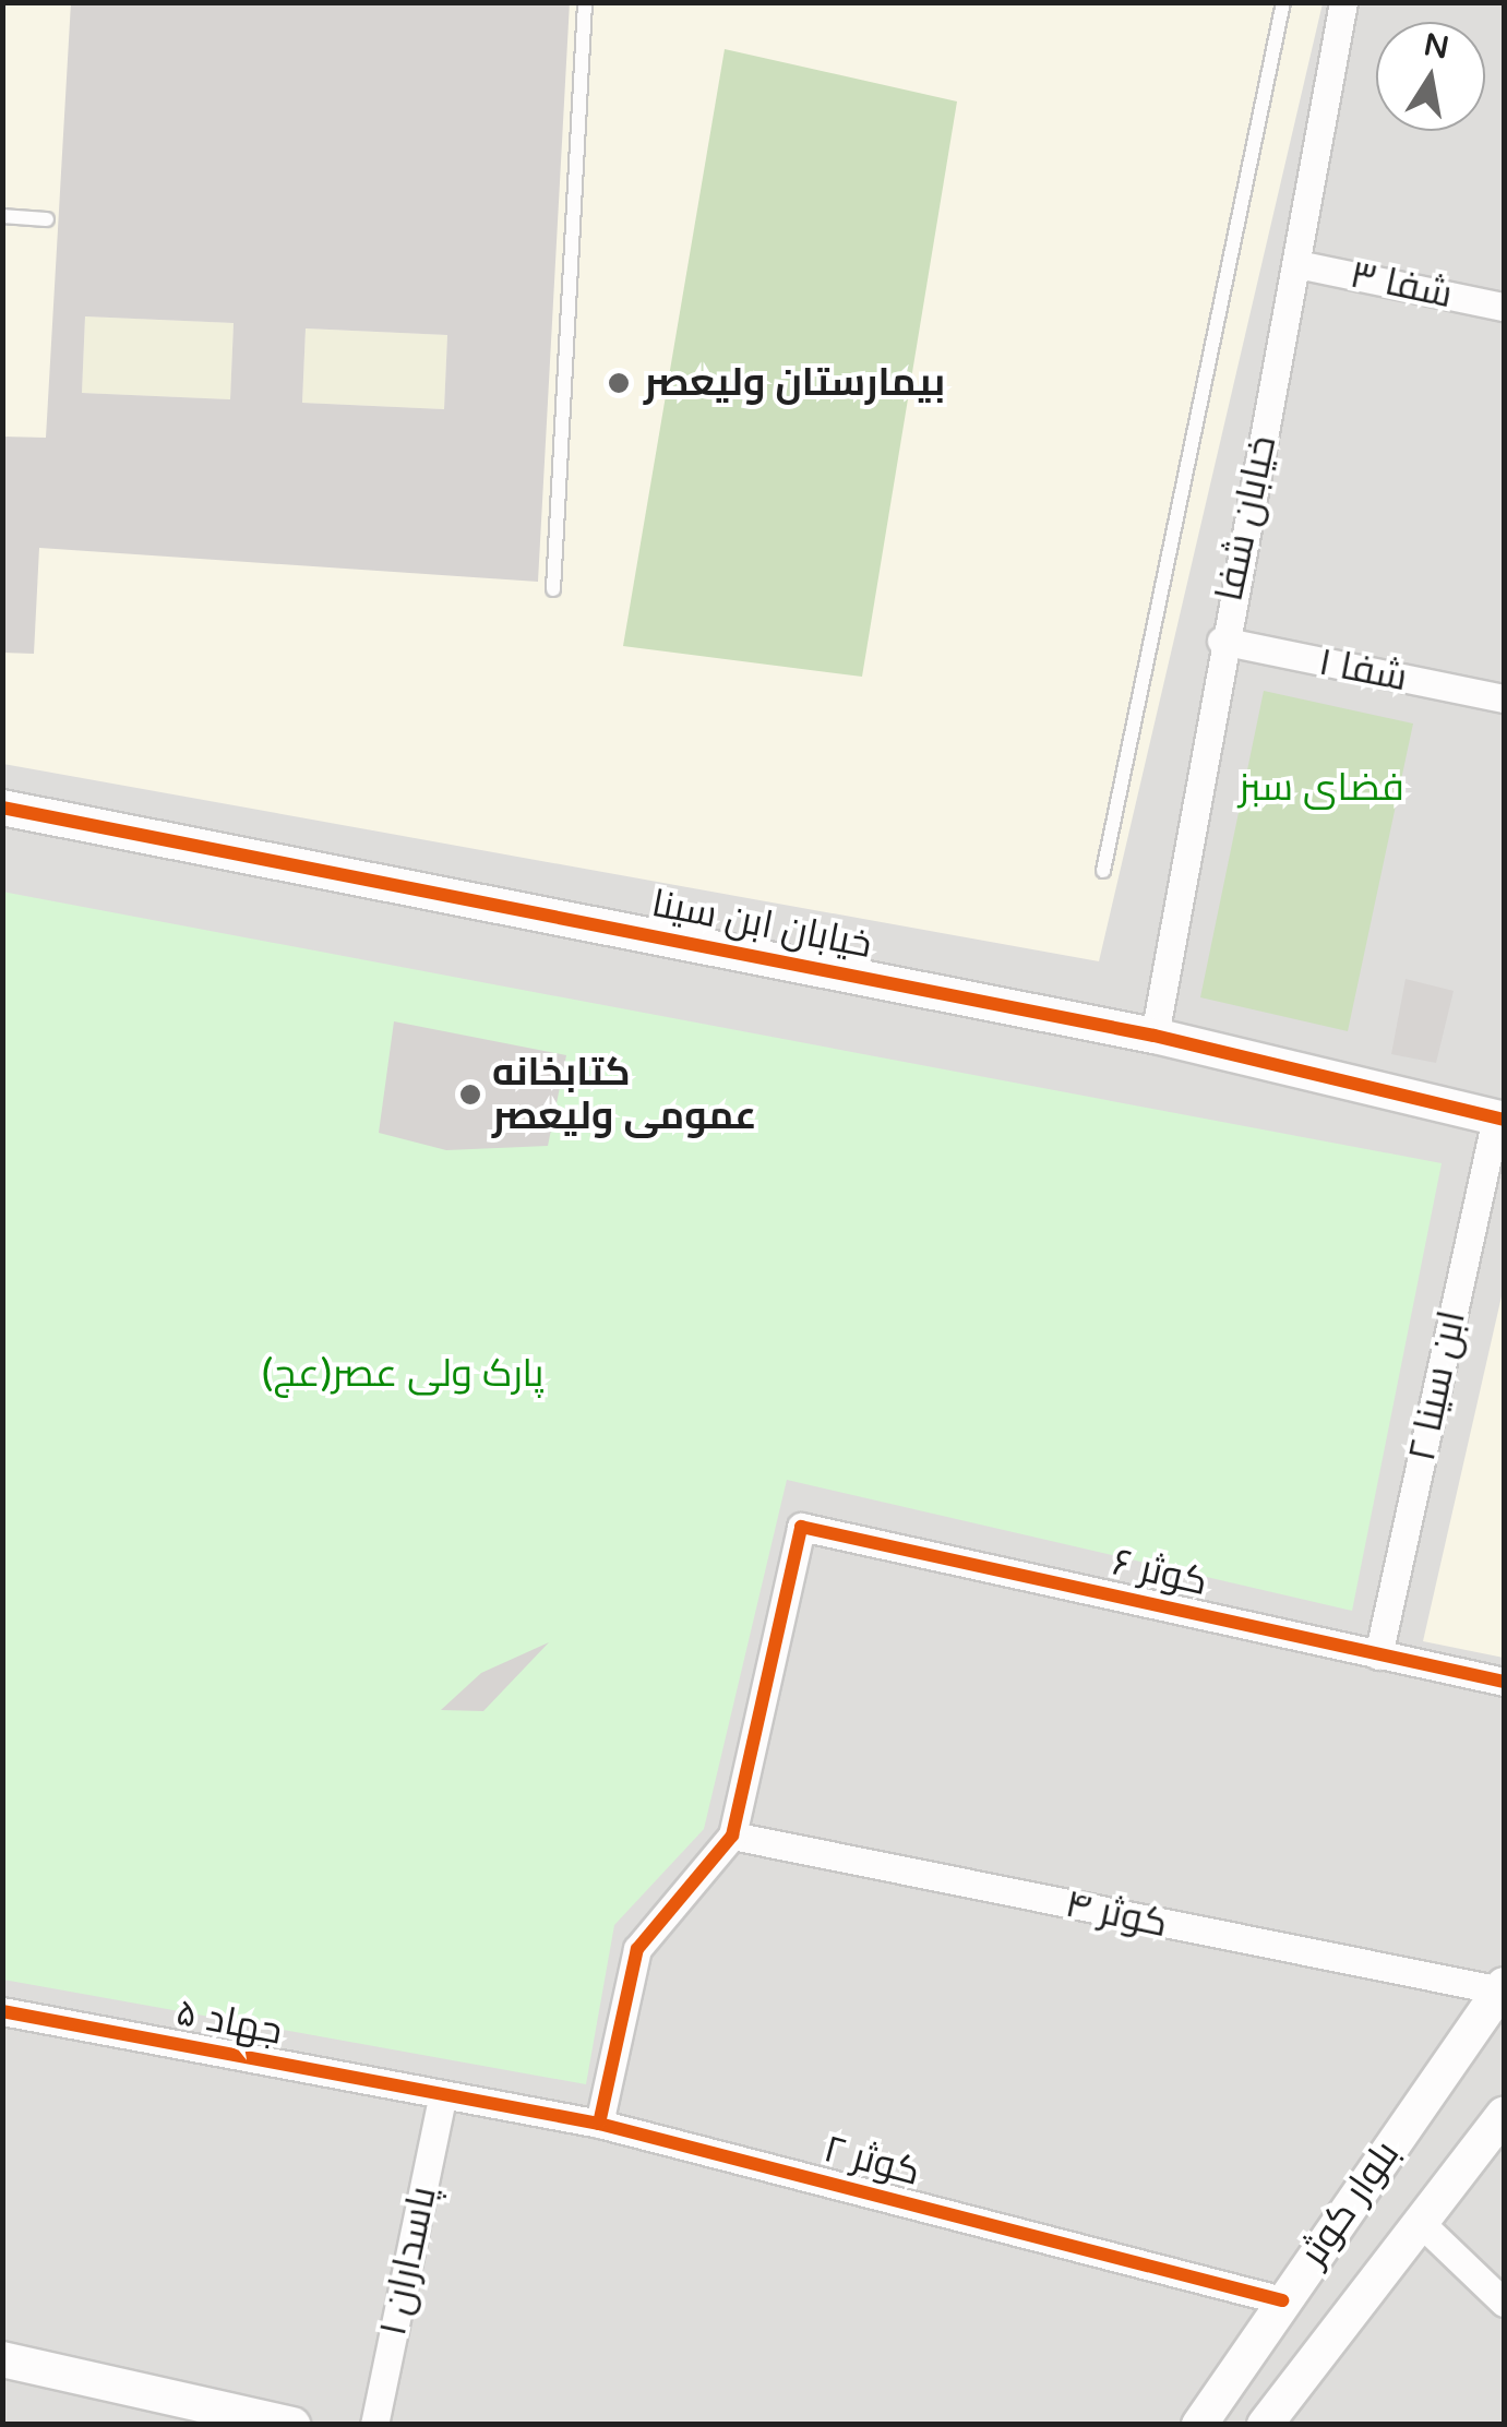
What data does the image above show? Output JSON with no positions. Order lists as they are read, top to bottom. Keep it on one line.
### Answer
{"streets":{"street":["شفا ۳","خیابان شفا","شفا ۱","خیابان ابن سینا","ابن سینا ۲","کوثر ۶","کوثر ۴","جهاد ۵","کوثر ۲","بلوار کوثر","پاسداران ۱"]},"crossings":[["شفا ۳","خیابان شفا"],["خیابان شفا","شفا ۱"],["خیابان شفا","خیابان ابن سینا"],["خیابان ابن سینا","ابن سینا ۲"],["ابن سینا ۲","کوثر ۶"],["کوثر ۶","کوثر ۴"],["کوثر ۴","بلوار کوثر"],["جهاد ۵","کوثر ۲"],["جهاد ۵","پاسداران ۱"],["کوثر ۲","بلوار کوثر"],["کوثر ۲","پاسداران ۱"]],"parks":["فضای سبز","پارک ولی عصر(عج)"],"places":["بیمارستان ولیعصر","کتابخانه عمومی ولیعصر"],"north":"top"}
